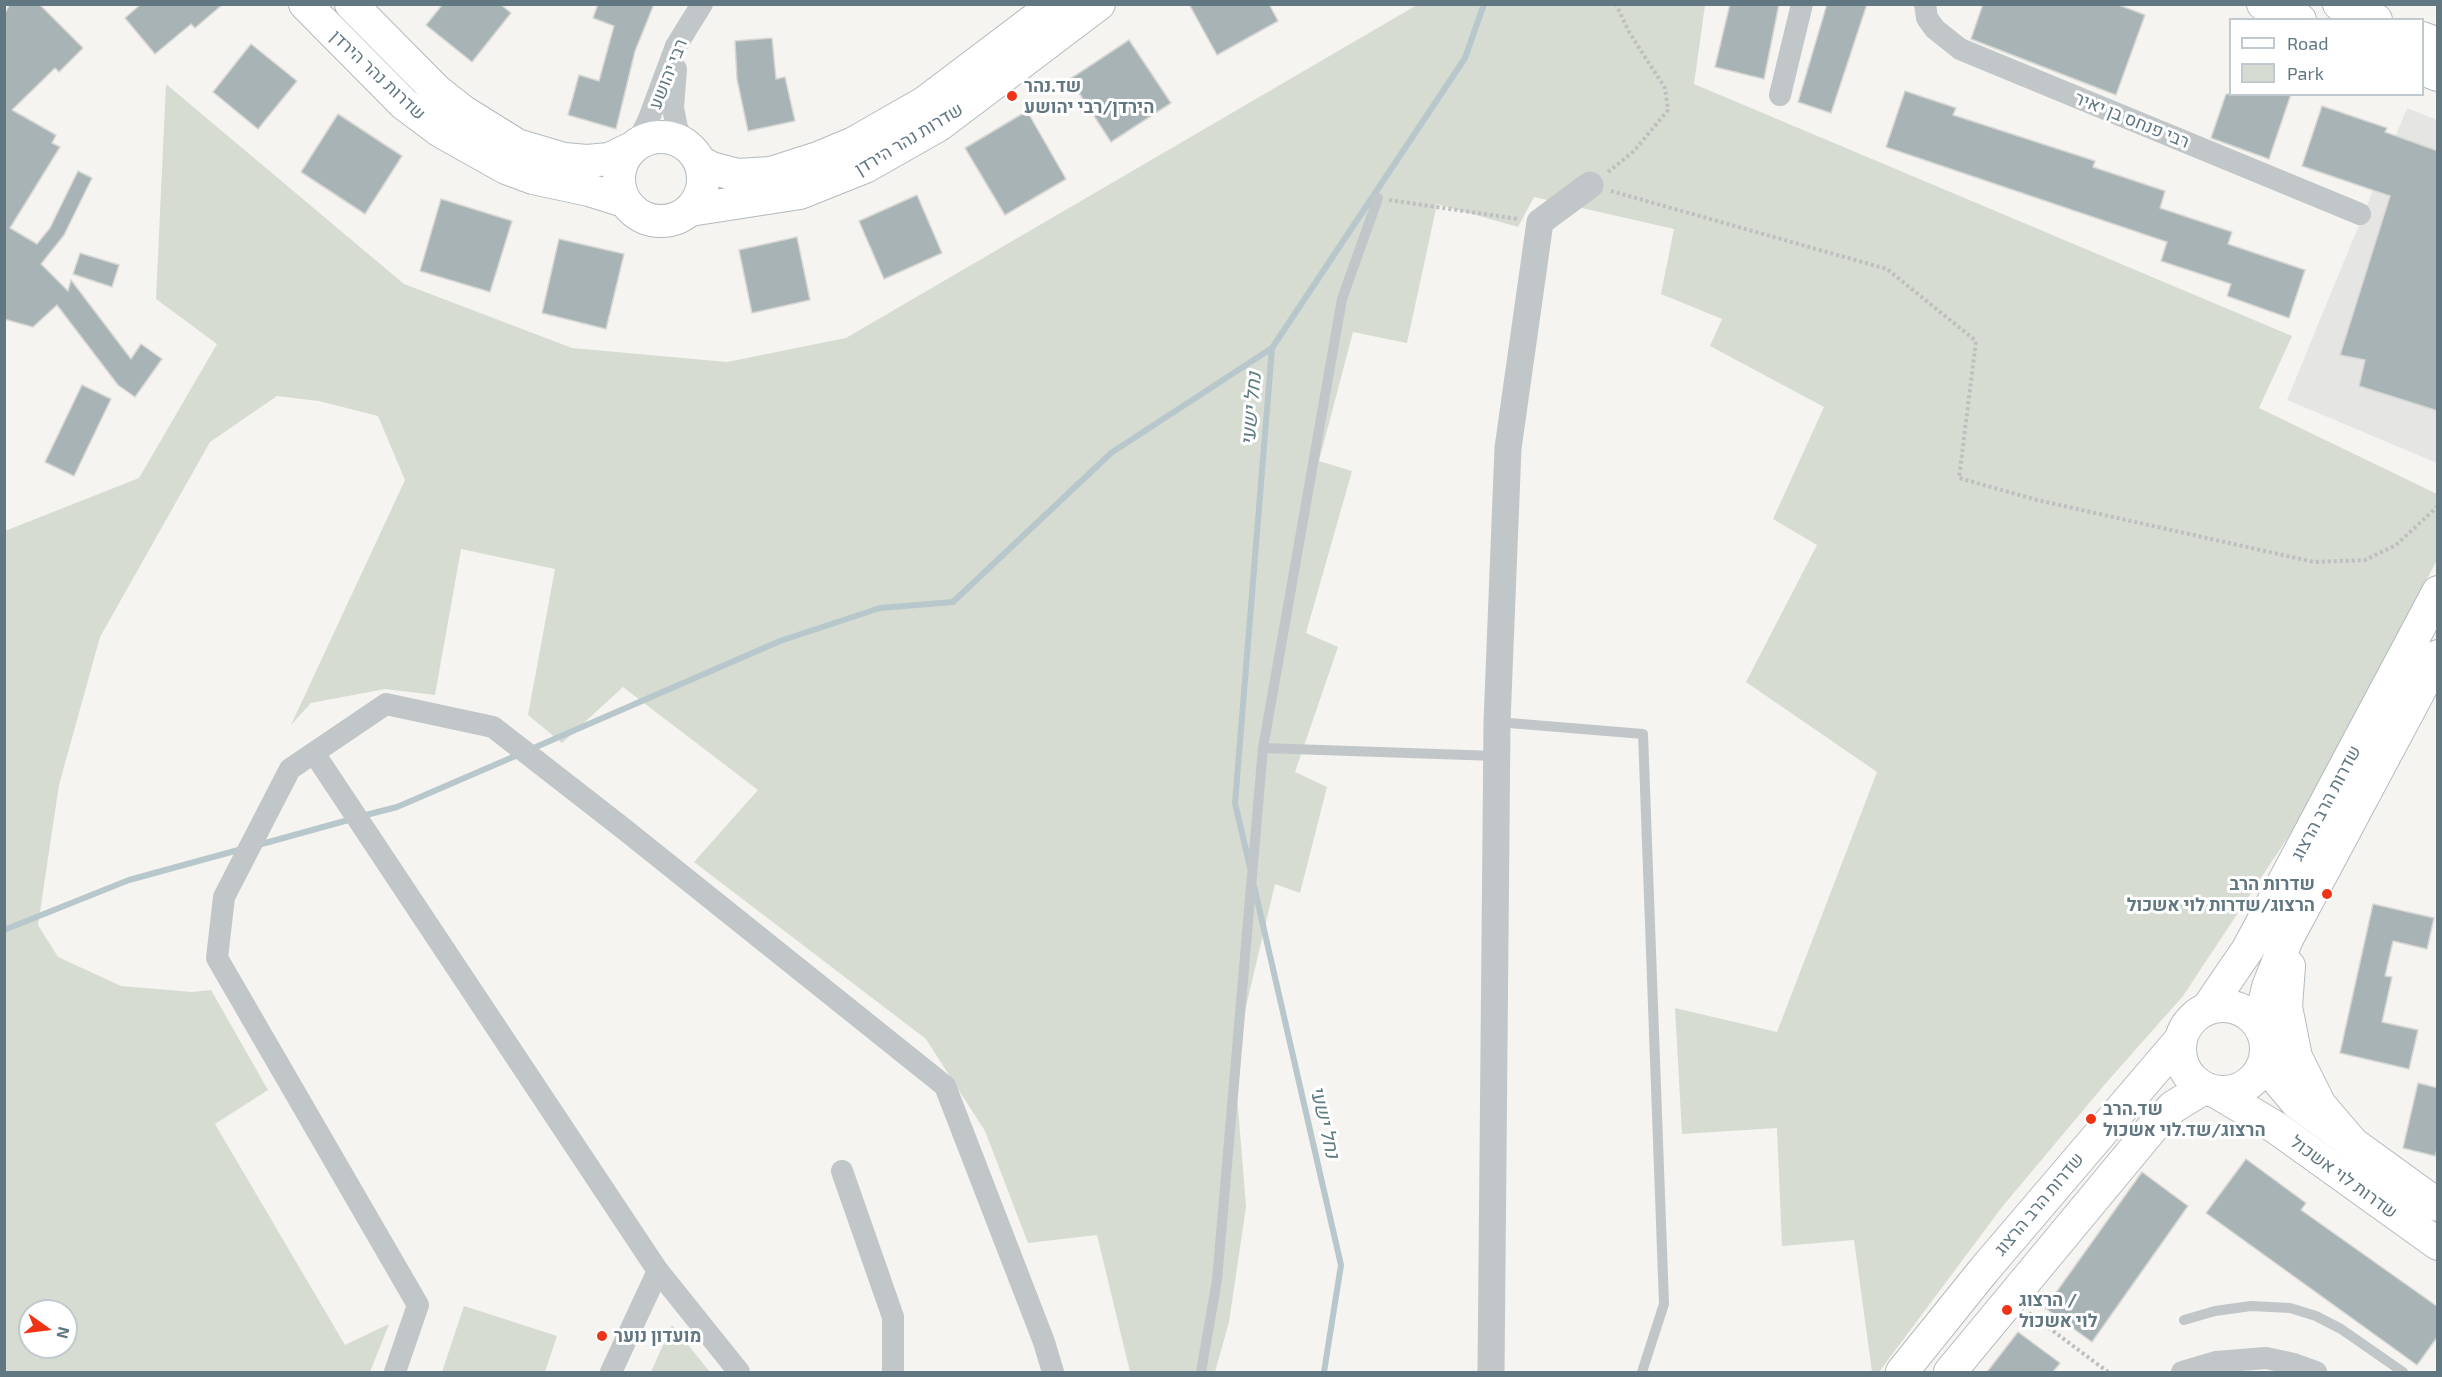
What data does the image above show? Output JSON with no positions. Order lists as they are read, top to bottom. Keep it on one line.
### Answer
{"streets":{"main road":["שדרות נהר הירדן","שדרות הרב הרצוג","שדרות לוי אשכול"],"street":["רבי יהושע","רבי פנחס בן יאיר"]},"crossings":[["רבי יהושע","שדרות נהר הירדן"],["שדרות הרב הרצוג","שדרות לוי אשכול"]],"water":["נחל ישעי"],"places":["שד.נהר הירדן/רבי יהושע","שדרות הרב הרצוג/שדרות לוי אשכול","שד.הרב הרצוג/שד.לוי אשכול","הרצוג / לוי אשכול","מועדון נוער"],"legend":["Road","Park"],"north":"right"}
